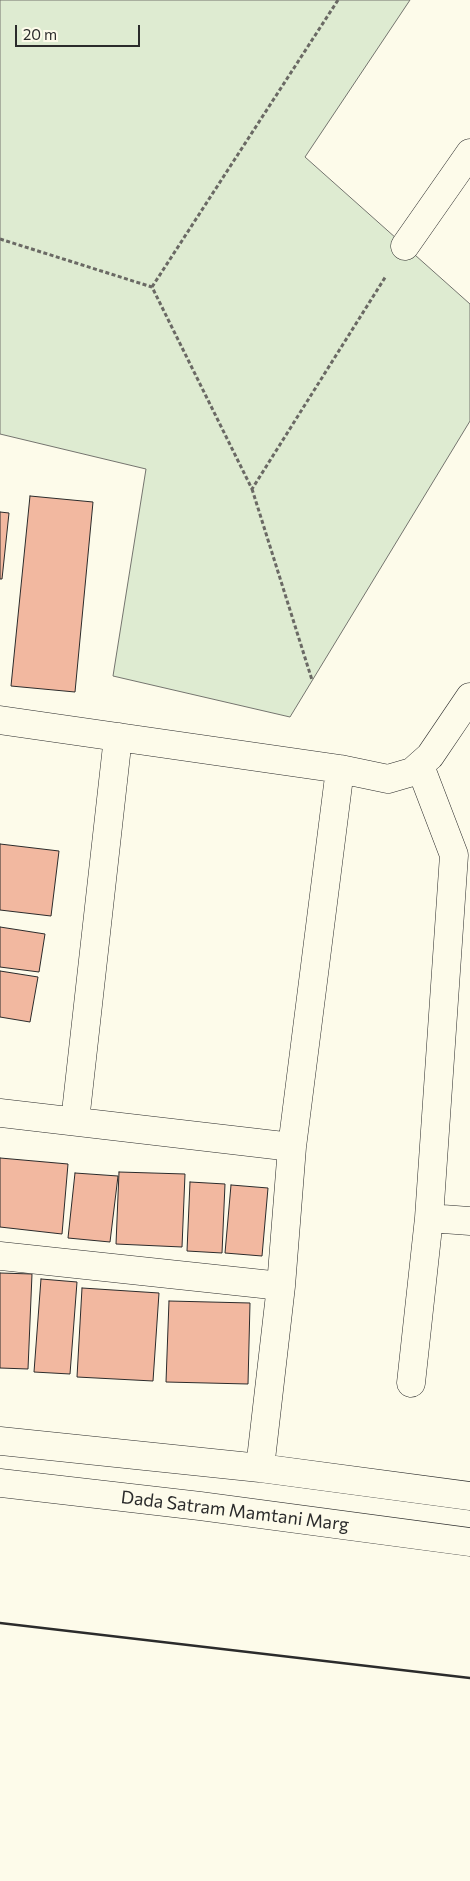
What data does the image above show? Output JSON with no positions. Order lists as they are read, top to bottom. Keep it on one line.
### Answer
{"streets":{"street":["Dada Satram Mamtani Marg"]},"scale_bar":"20 m"}
